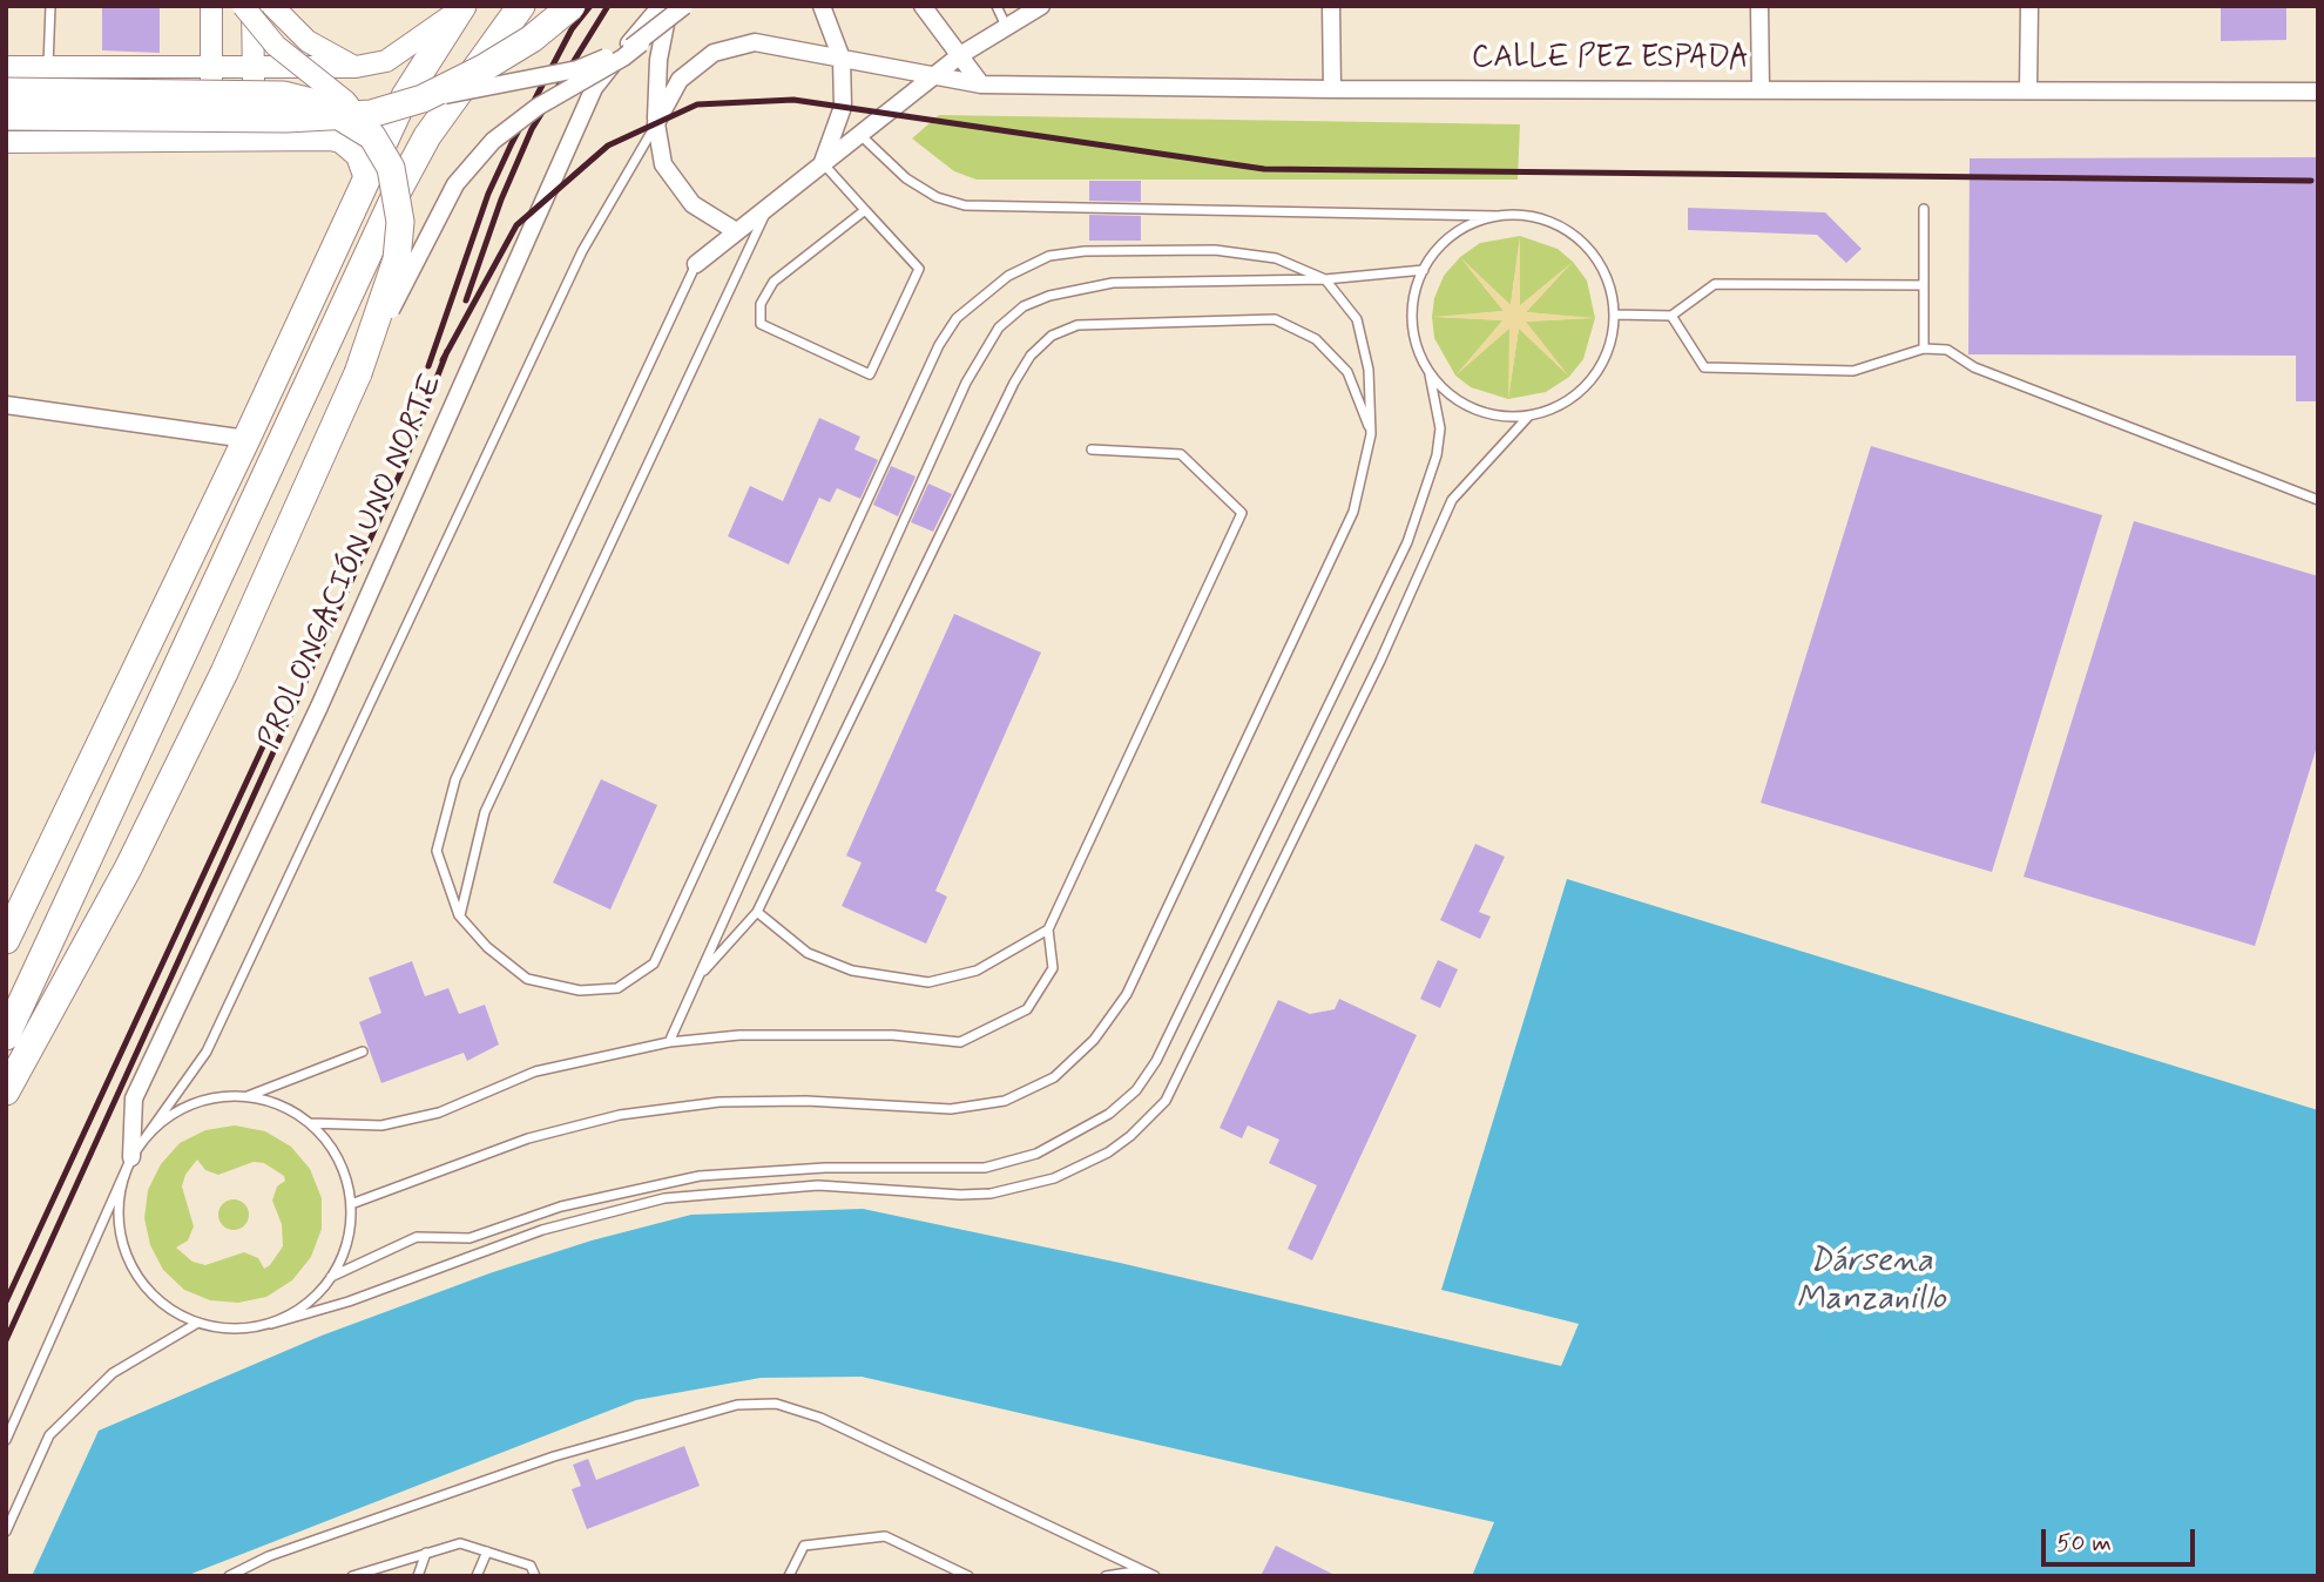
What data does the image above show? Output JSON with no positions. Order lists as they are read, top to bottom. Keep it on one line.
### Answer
{"streets":{"street":["CALLE PEZ ESPADA","PROLONGACIÓN UNO NORTE"]},"water":["Dársena Manzanillo"],"scale_bar":"50 m"}
